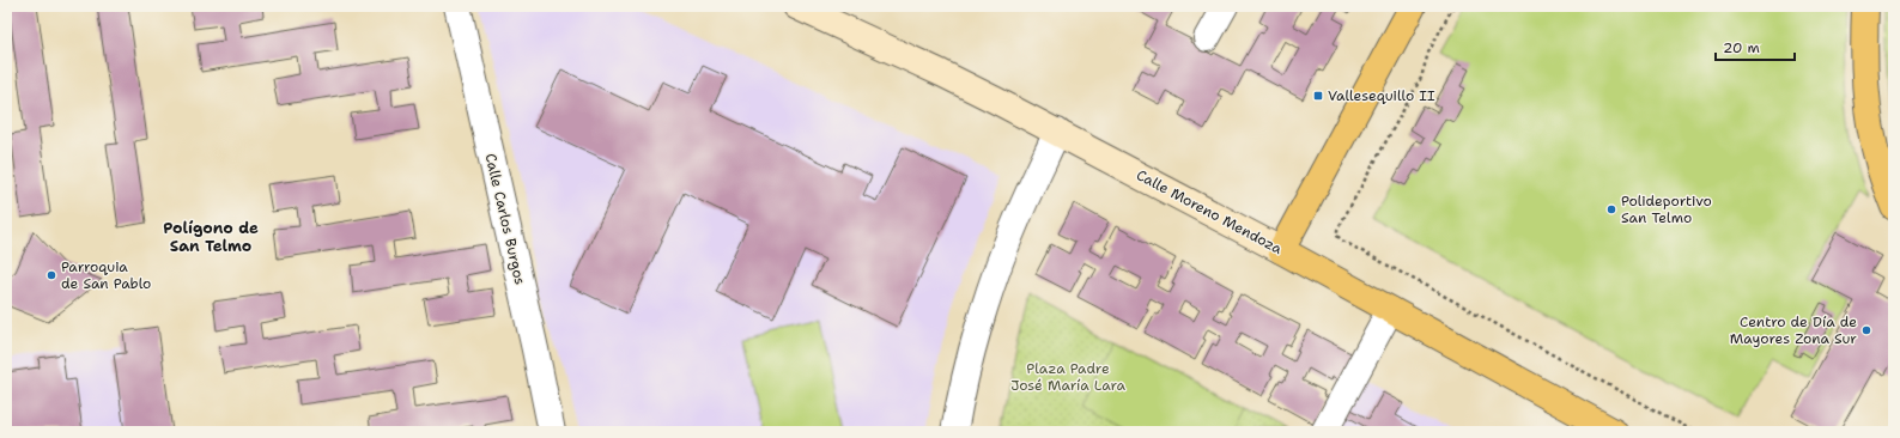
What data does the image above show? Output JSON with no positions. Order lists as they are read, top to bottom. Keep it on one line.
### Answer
{"streets":{"main road":["Calle Moreno Mendoza"],"street":["Calle Carlos Burgos"]},"districts":["Polígono de San Telmo"],"parks":["Plaza Padre José María Lara"],"places":{"transit":["Vallesequillo II"],"other":["Polideportivo San Telmo","Parroquia de San Pablo","Centro de Día de Mayores Zona Sur"]},"scale_bar":"20 m"}
